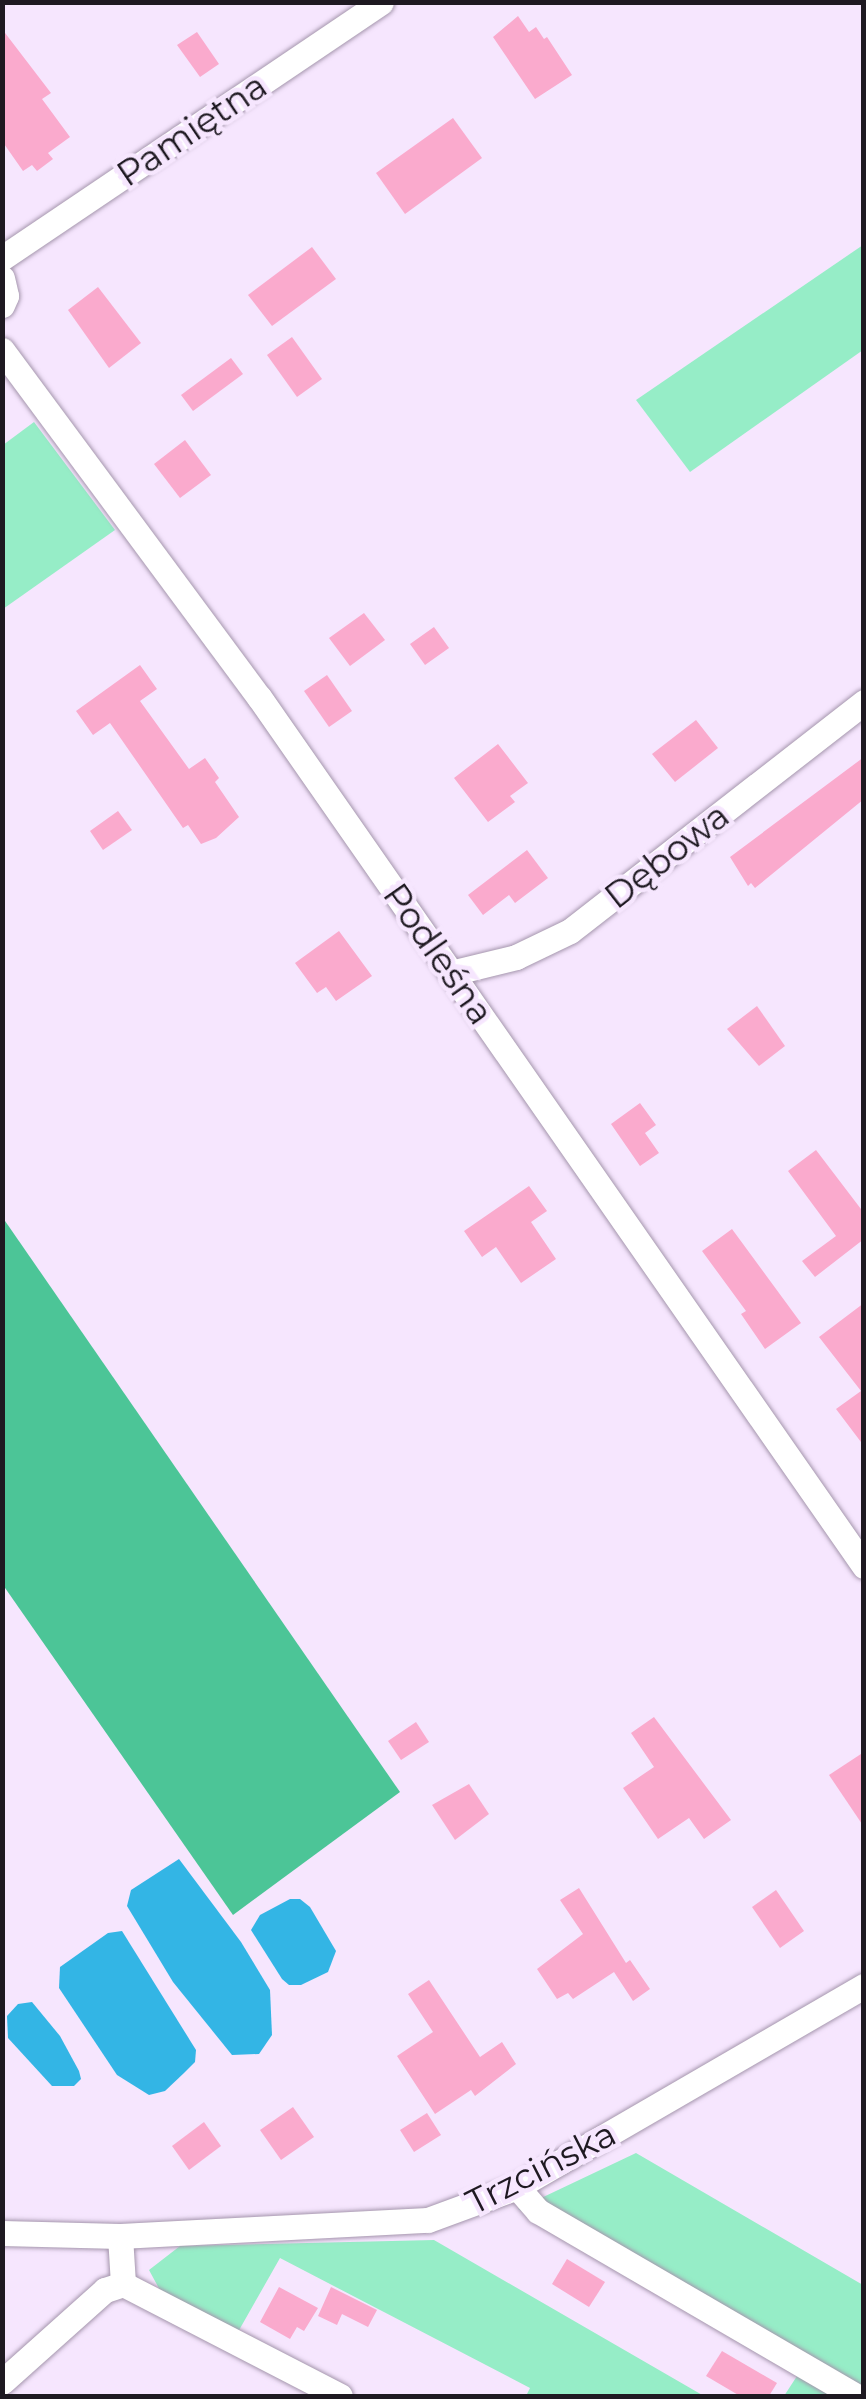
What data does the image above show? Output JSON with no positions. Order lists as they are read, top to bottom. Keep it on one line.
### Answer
{"streets":{"street":["Pamiętna","Dębowa","Podleśna","Trzcińska"]},"crossings":[["Dębowa","Podleśna"]]}
